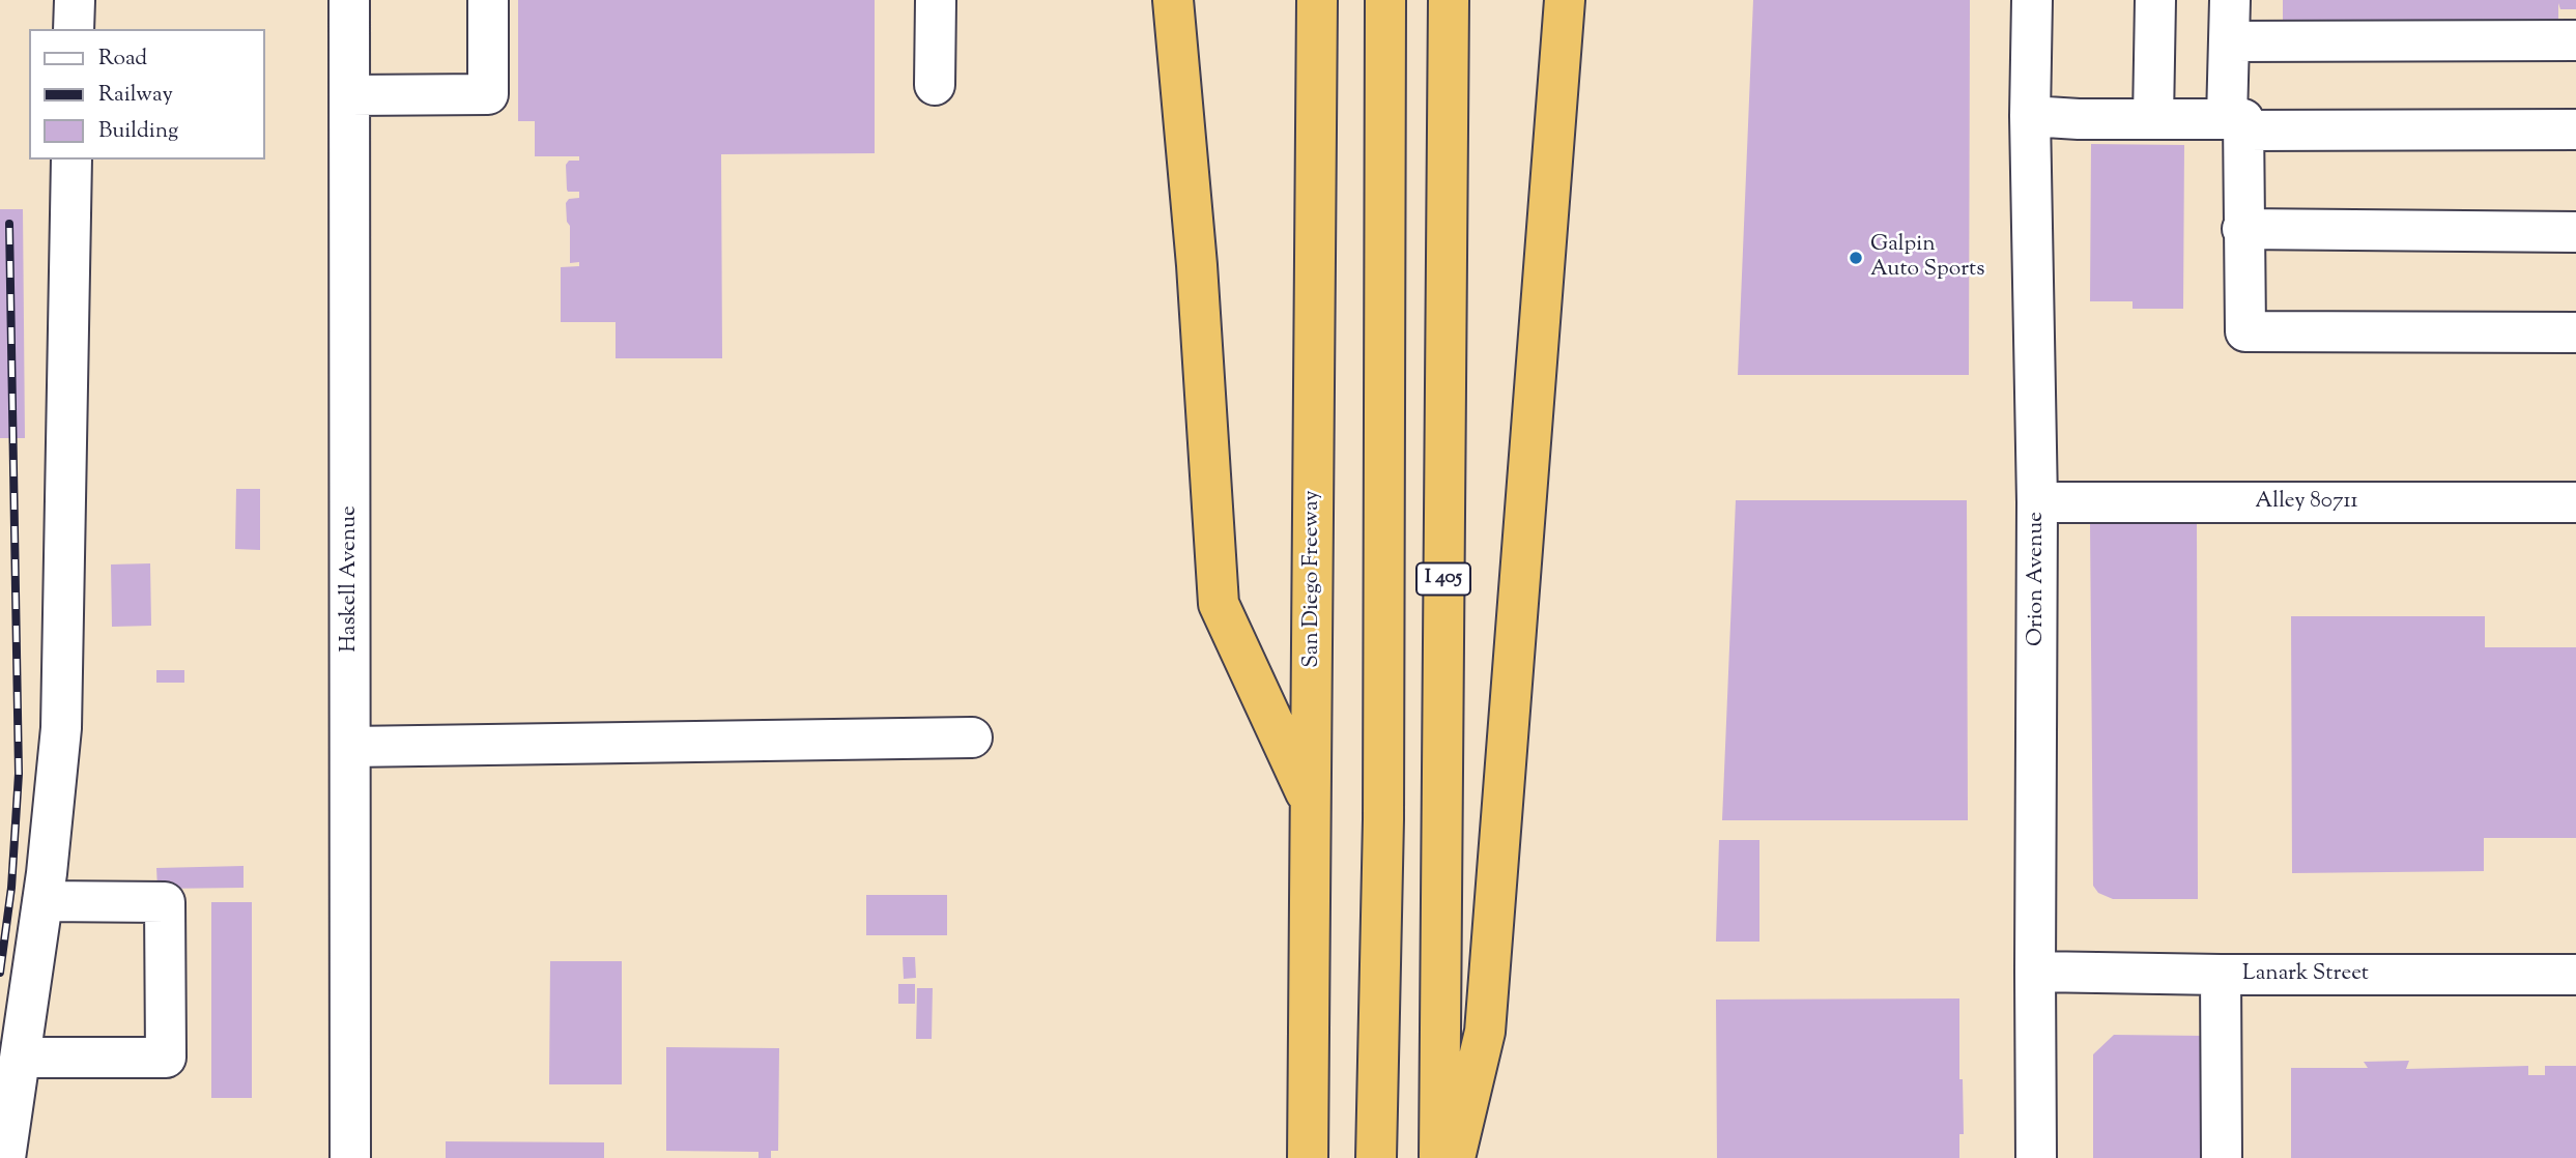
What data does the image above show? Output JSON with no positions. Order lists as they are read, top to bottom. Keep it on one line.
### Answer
{"streets":{"highway":["San Diego Freeway","I 405"],"street":["Alley 80711","Haskell Avenue","Orion Avenue","Lanark Street"]},"crossings":[["Alley 80711","Orion Avenue"],["Orion Avenue","Lanark Street"]],"places":["Galpin Auto Sports"],"legend":["Road","Railway","Building"]}
